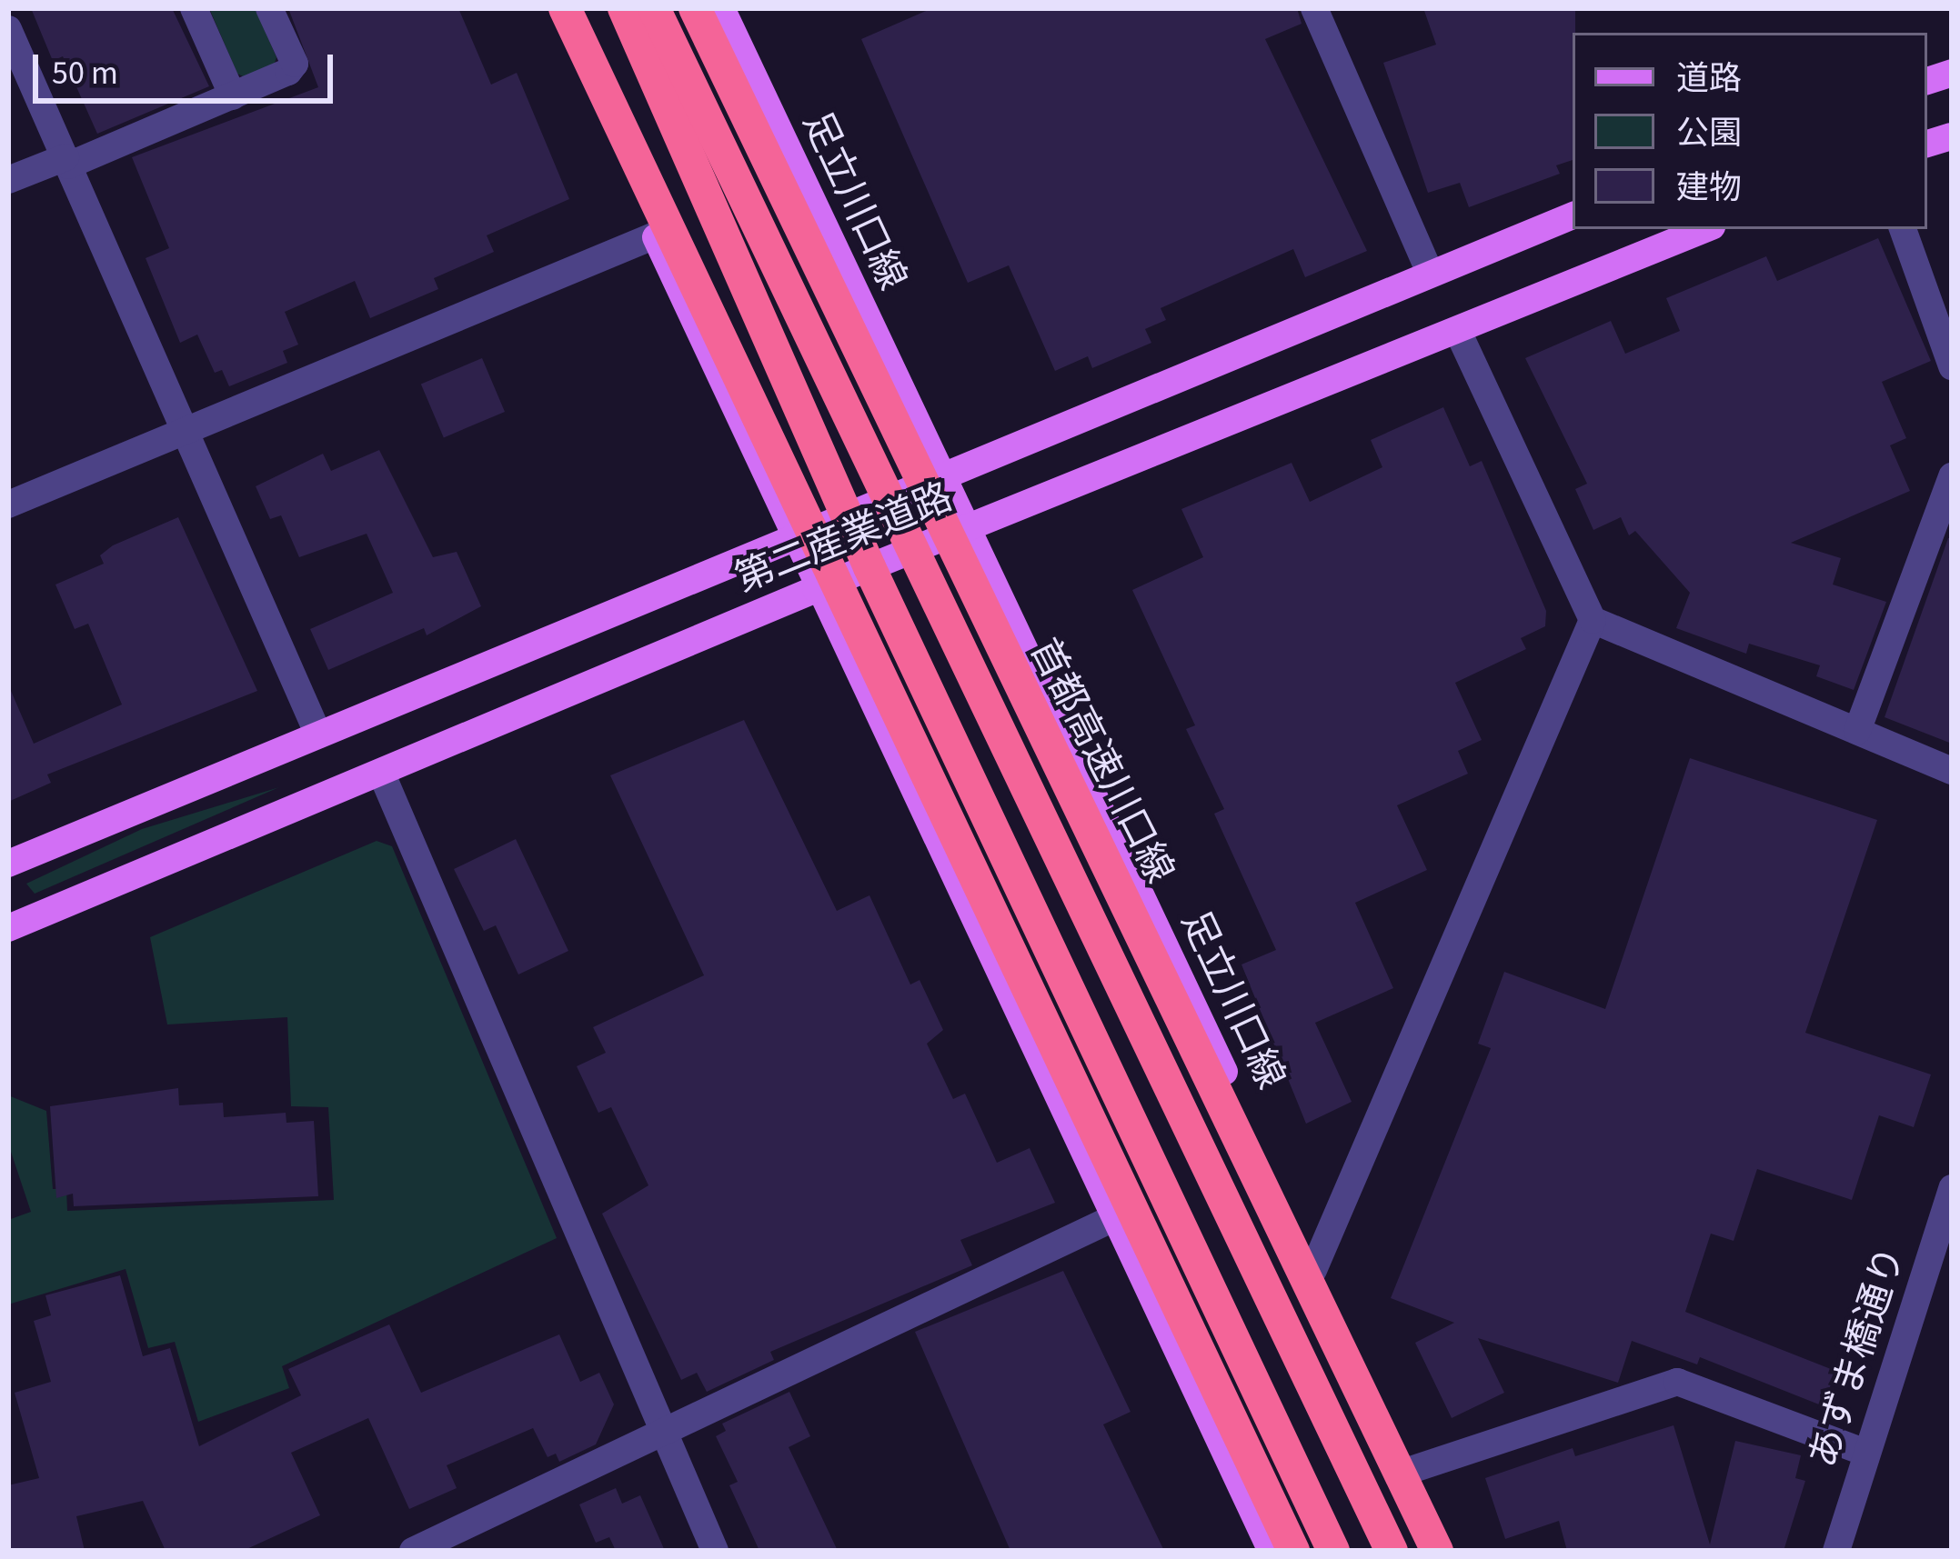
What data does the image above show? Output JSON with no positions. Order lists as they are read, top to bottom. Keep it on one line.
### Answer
{"streets":{"highway":["首都高速川口線"],"main road":["足立川口線","第二産業道路"],"street":["あずま橋通り"]},"crossings":[["足立川口線","第二産業道路"]],"legend":["道路","公園","建物"],"scale_bar":"50 m"}
